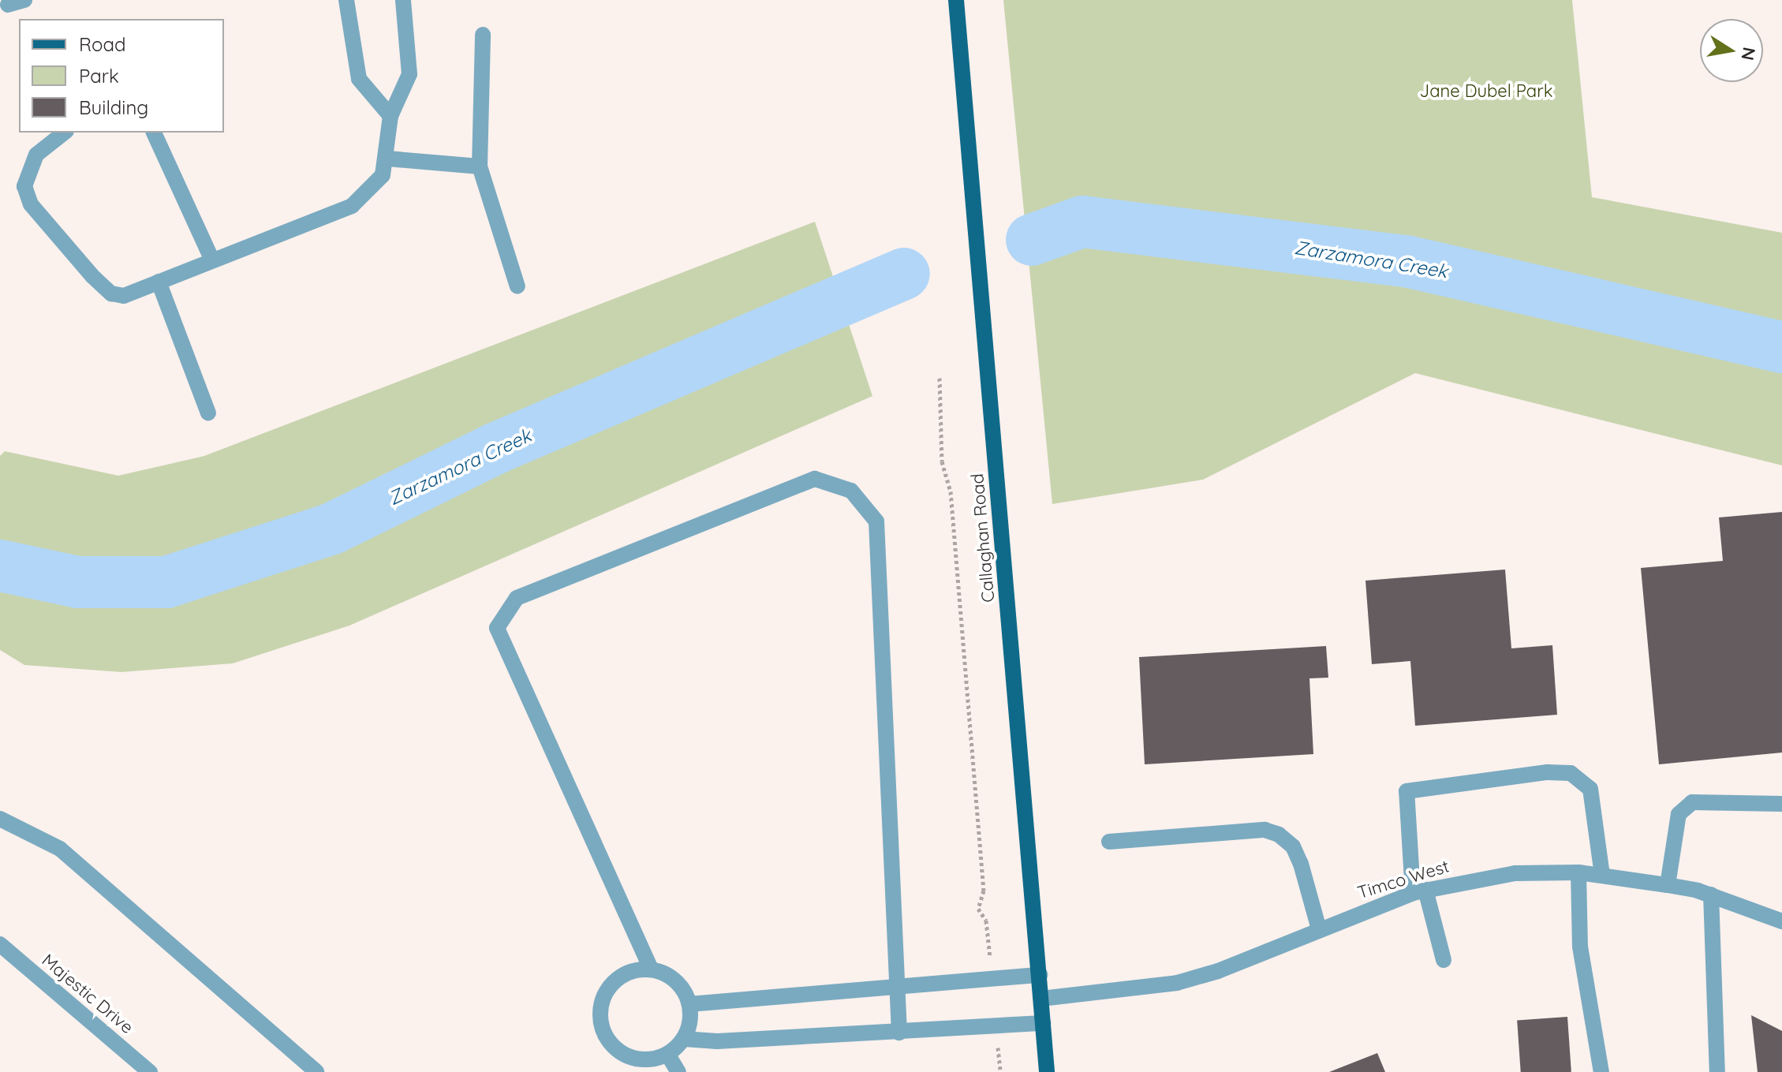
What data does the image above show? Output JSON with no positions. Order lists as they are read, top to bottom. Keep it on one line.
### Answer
{"streets":{"main road":["Callaghan Road"],"street":["Timco West","Majestic Drive"]},"crossings":[["Callaghan Road","Timco West"]],"water":["Zarzamora Creek"],"parks":["Jane Dubel Park"],"legend":["Road","Park","Building"],"north":"right"}
